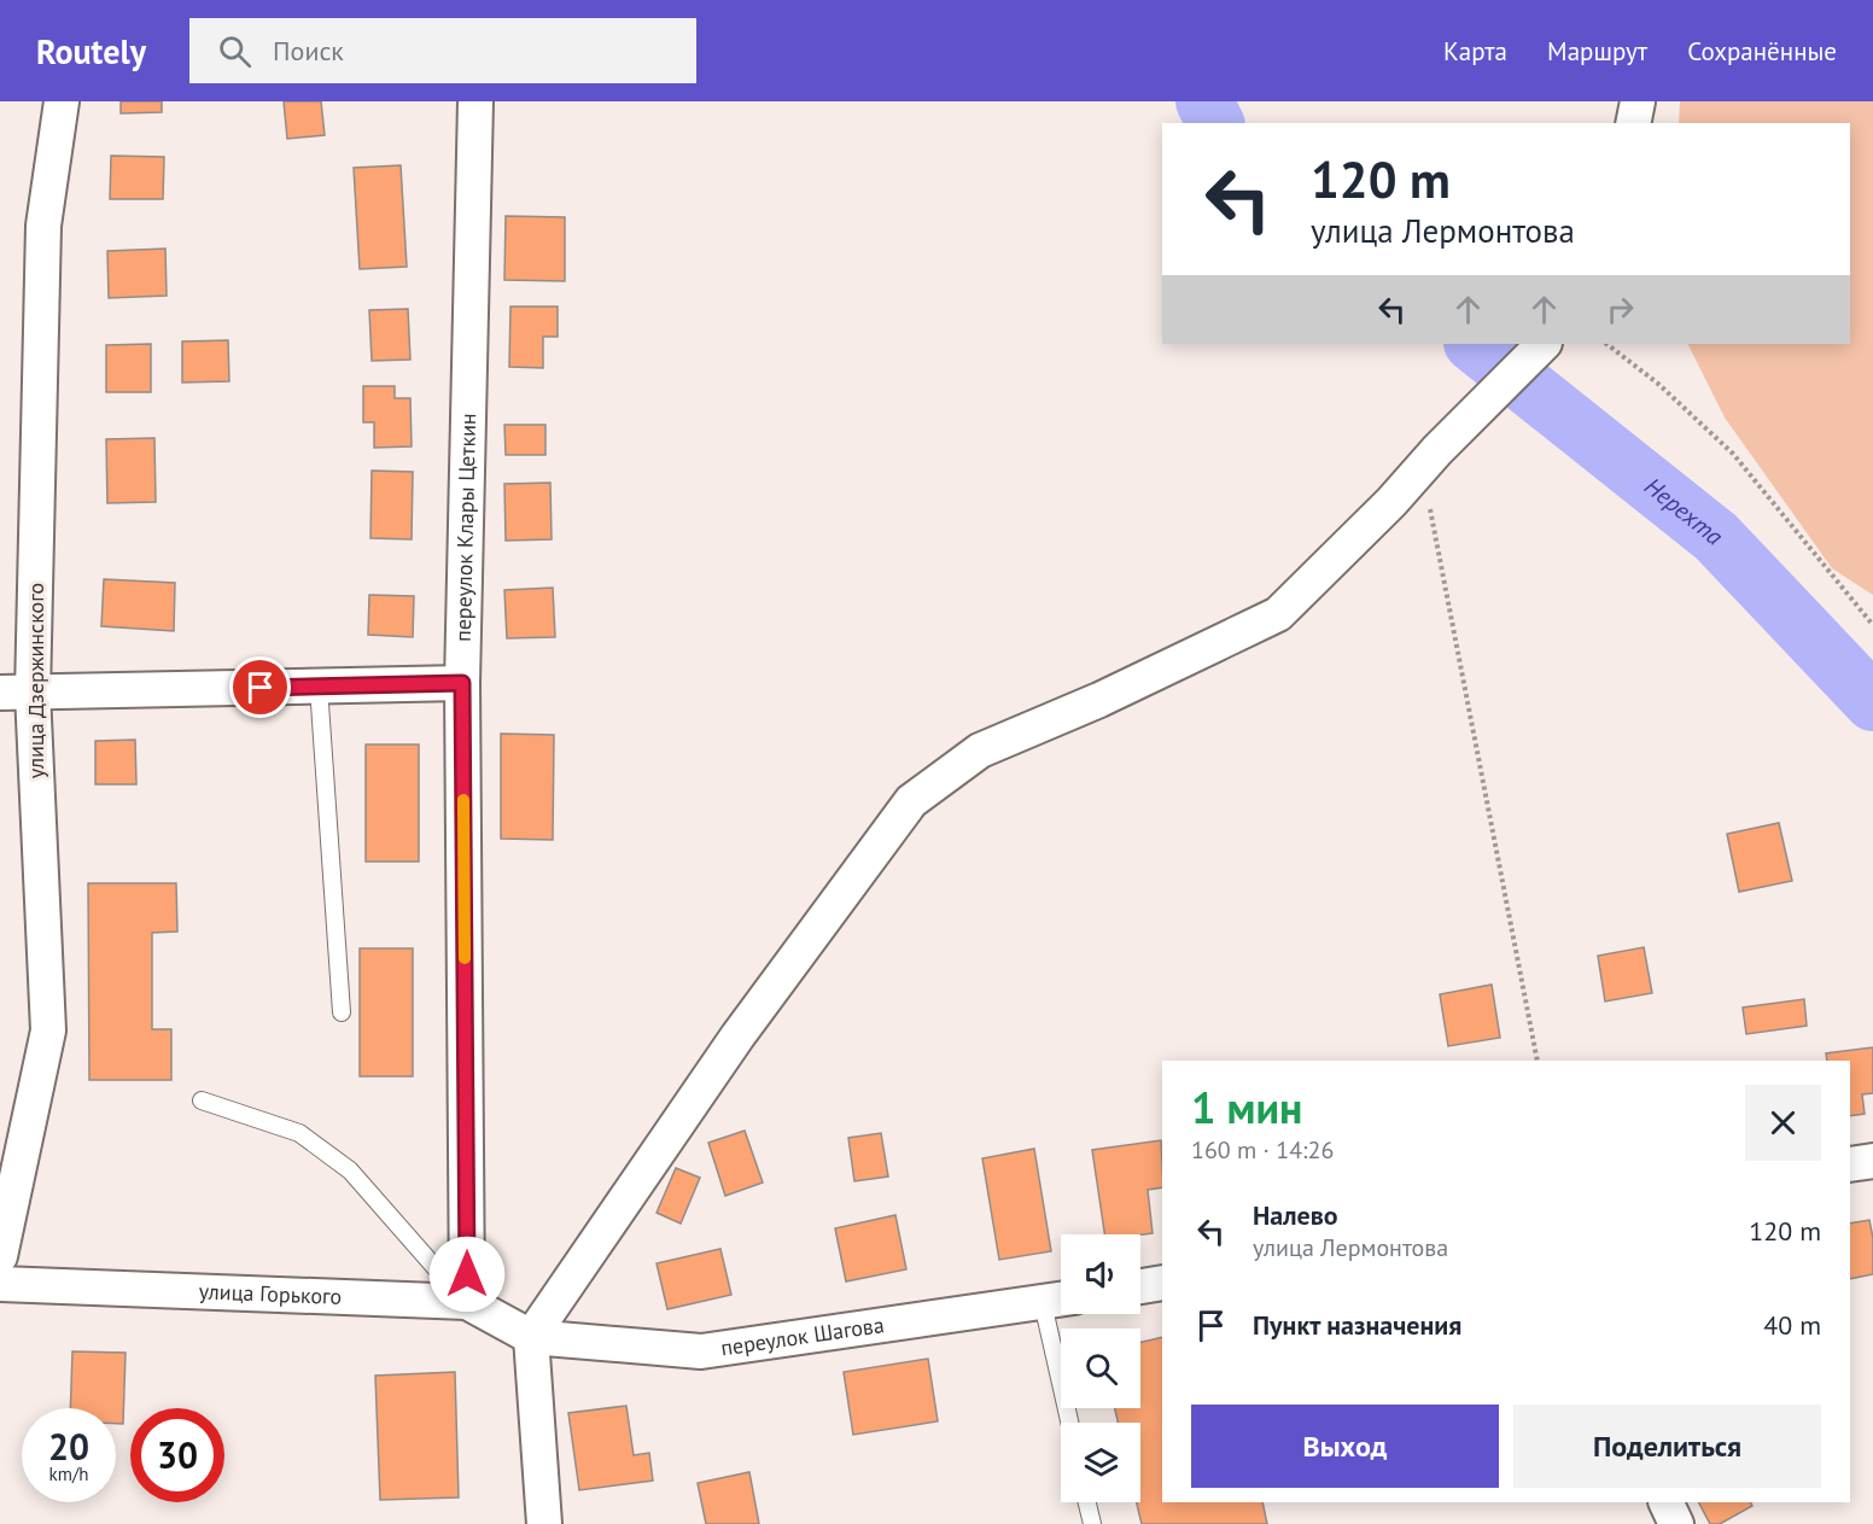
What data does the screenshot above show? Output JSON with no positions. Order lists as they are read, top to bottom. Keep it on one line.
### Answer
{"streets":{"street":["переулок Клары Цеткин","улица Дзержинского","улица Горького","переулок Шагова"]},"crossings":[["переулок Клары Цеткин","улица Горького"],["улица Горького","переулок Шагова"]],"water":["Нерехта"],"page":{"header":"Routely","search":"Поиск","nav":["Карта","Маршрут","Сохранённые"],"turn":["120 m","улица Лермонтова"],"heading":["1 мин","160 m · 14:26"],"list":[{"name":"Налево","note":"улица Лермонтова","value":"120 m"},{"name":"Пункт назначения","value":"40 m"}],"buttons":["Выход","Поделиться"],"speed":"20 km/h","limit":"30"}}
